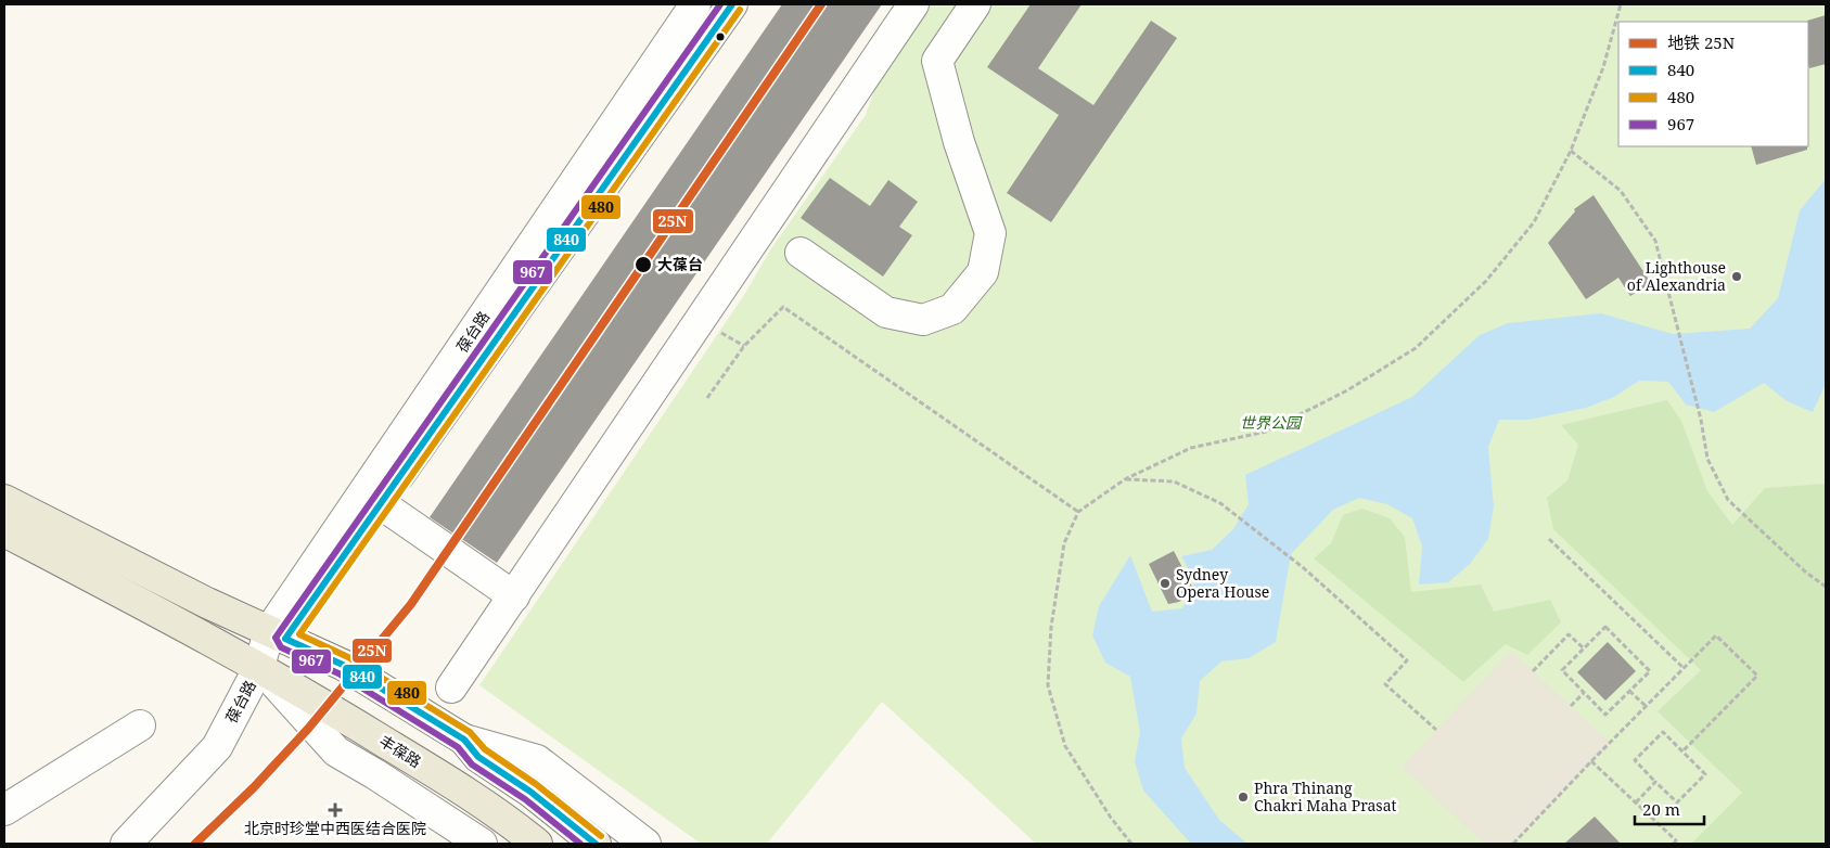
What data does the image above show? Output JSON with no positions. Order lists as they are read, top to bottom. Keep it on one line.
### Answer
{"streets":{"main road":["丰葆路"],"street":["葆台路"]},"crossings":[["葆台路","丰葆路"]],"parks":["世界公园"],"places":{"other":["大葆台","Lighthouse of Alexandria","Sydney Opera House","Phra Thinang Chakri Maha Prasat"],"health":["北京时珍堂中西医结合医院"]},"lines":["metro line 25N","transit line 840","transit line 967","transit line 480"],"legend":["地铁 25N","840","480","967"],"scale_bar":"20 m"}
